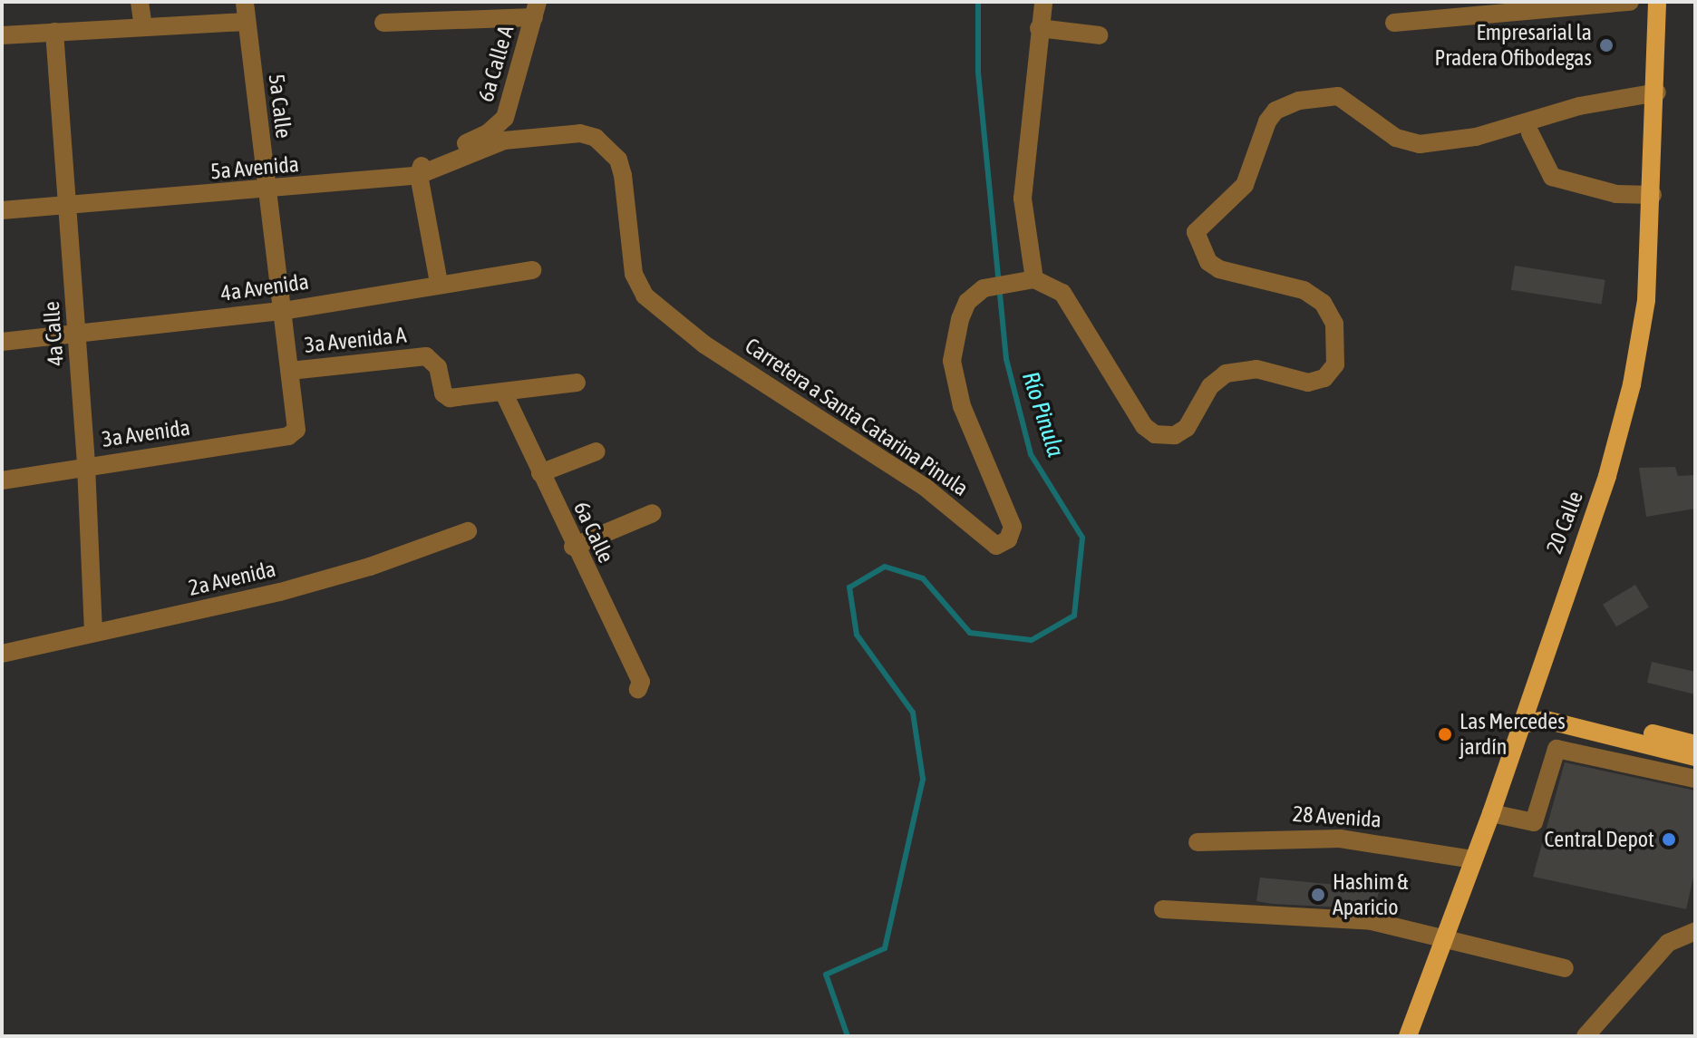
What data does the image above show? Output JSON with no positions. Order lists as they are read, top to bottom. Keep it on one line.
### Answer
{"streets":{"main road":["20 Calle"],"street":["6a Calle A","5a Calle","5a Avenida","4a Avenida","4a Calle","3a Avenida A","Carretera a Santa Catarina Pinula","3a Avenida","6a Calle","2a Avenida","28 Avenida"]},"crossings":[["6a Calle A","5a Avenida"],["5a Calle","5a Avenida"],["5a Calle","4a Avenida"],["5a Calle","3a Avenida A"],["5a Calle","3a Avenida"],["5a Avenida","4a Calle"],["5a Avenida","Carretera a Santa Catarina Pinula"],["4a Avenida","4a Calle"],["4a Calle","3a Avenida"],["4a Calle","2a Avenida"],["3a Avenida A","6a Calle"],["20 Calle","28 Avenida"]],"water":["Río Pinula"],"places":["Empresarial la Pradera Ofibodegas","Las Mercedes jardín","Central Depot","Hashim & Aparicio"]}
